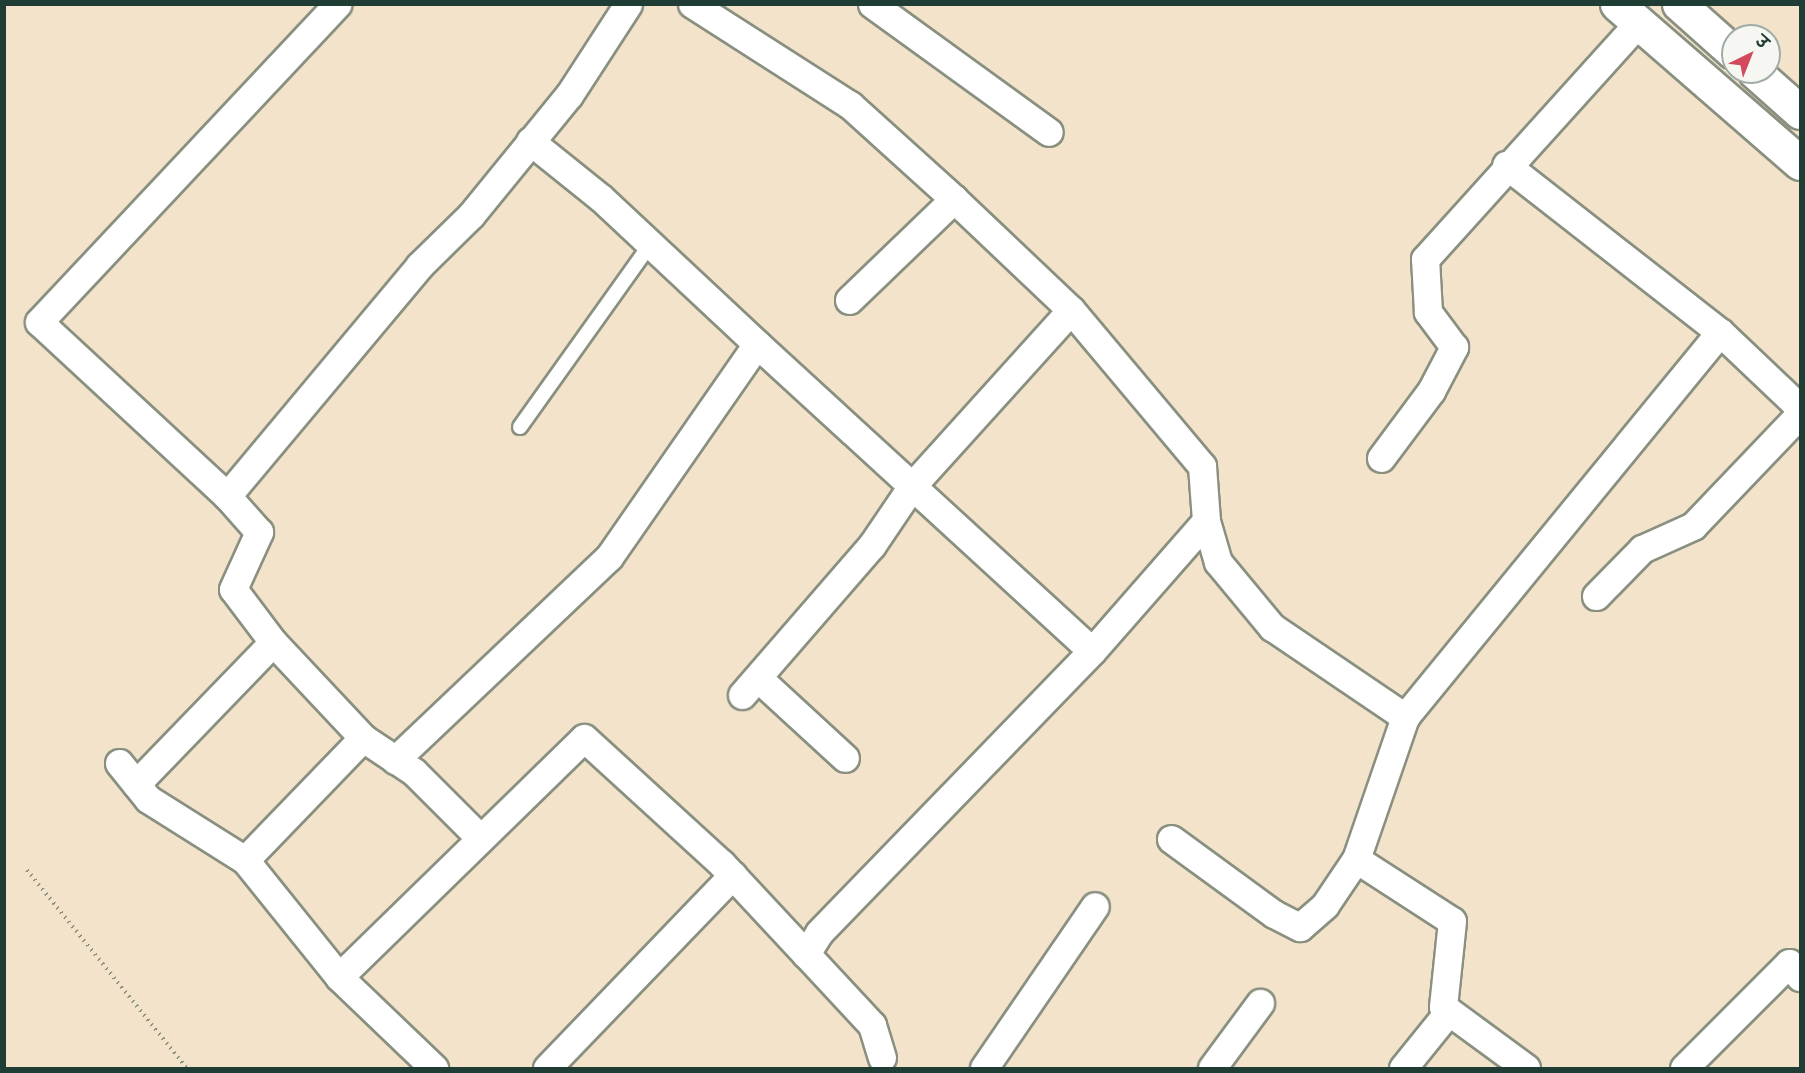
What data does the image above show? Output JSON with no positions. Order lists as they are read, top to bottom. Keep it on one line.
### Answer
{"north":"top right"}
